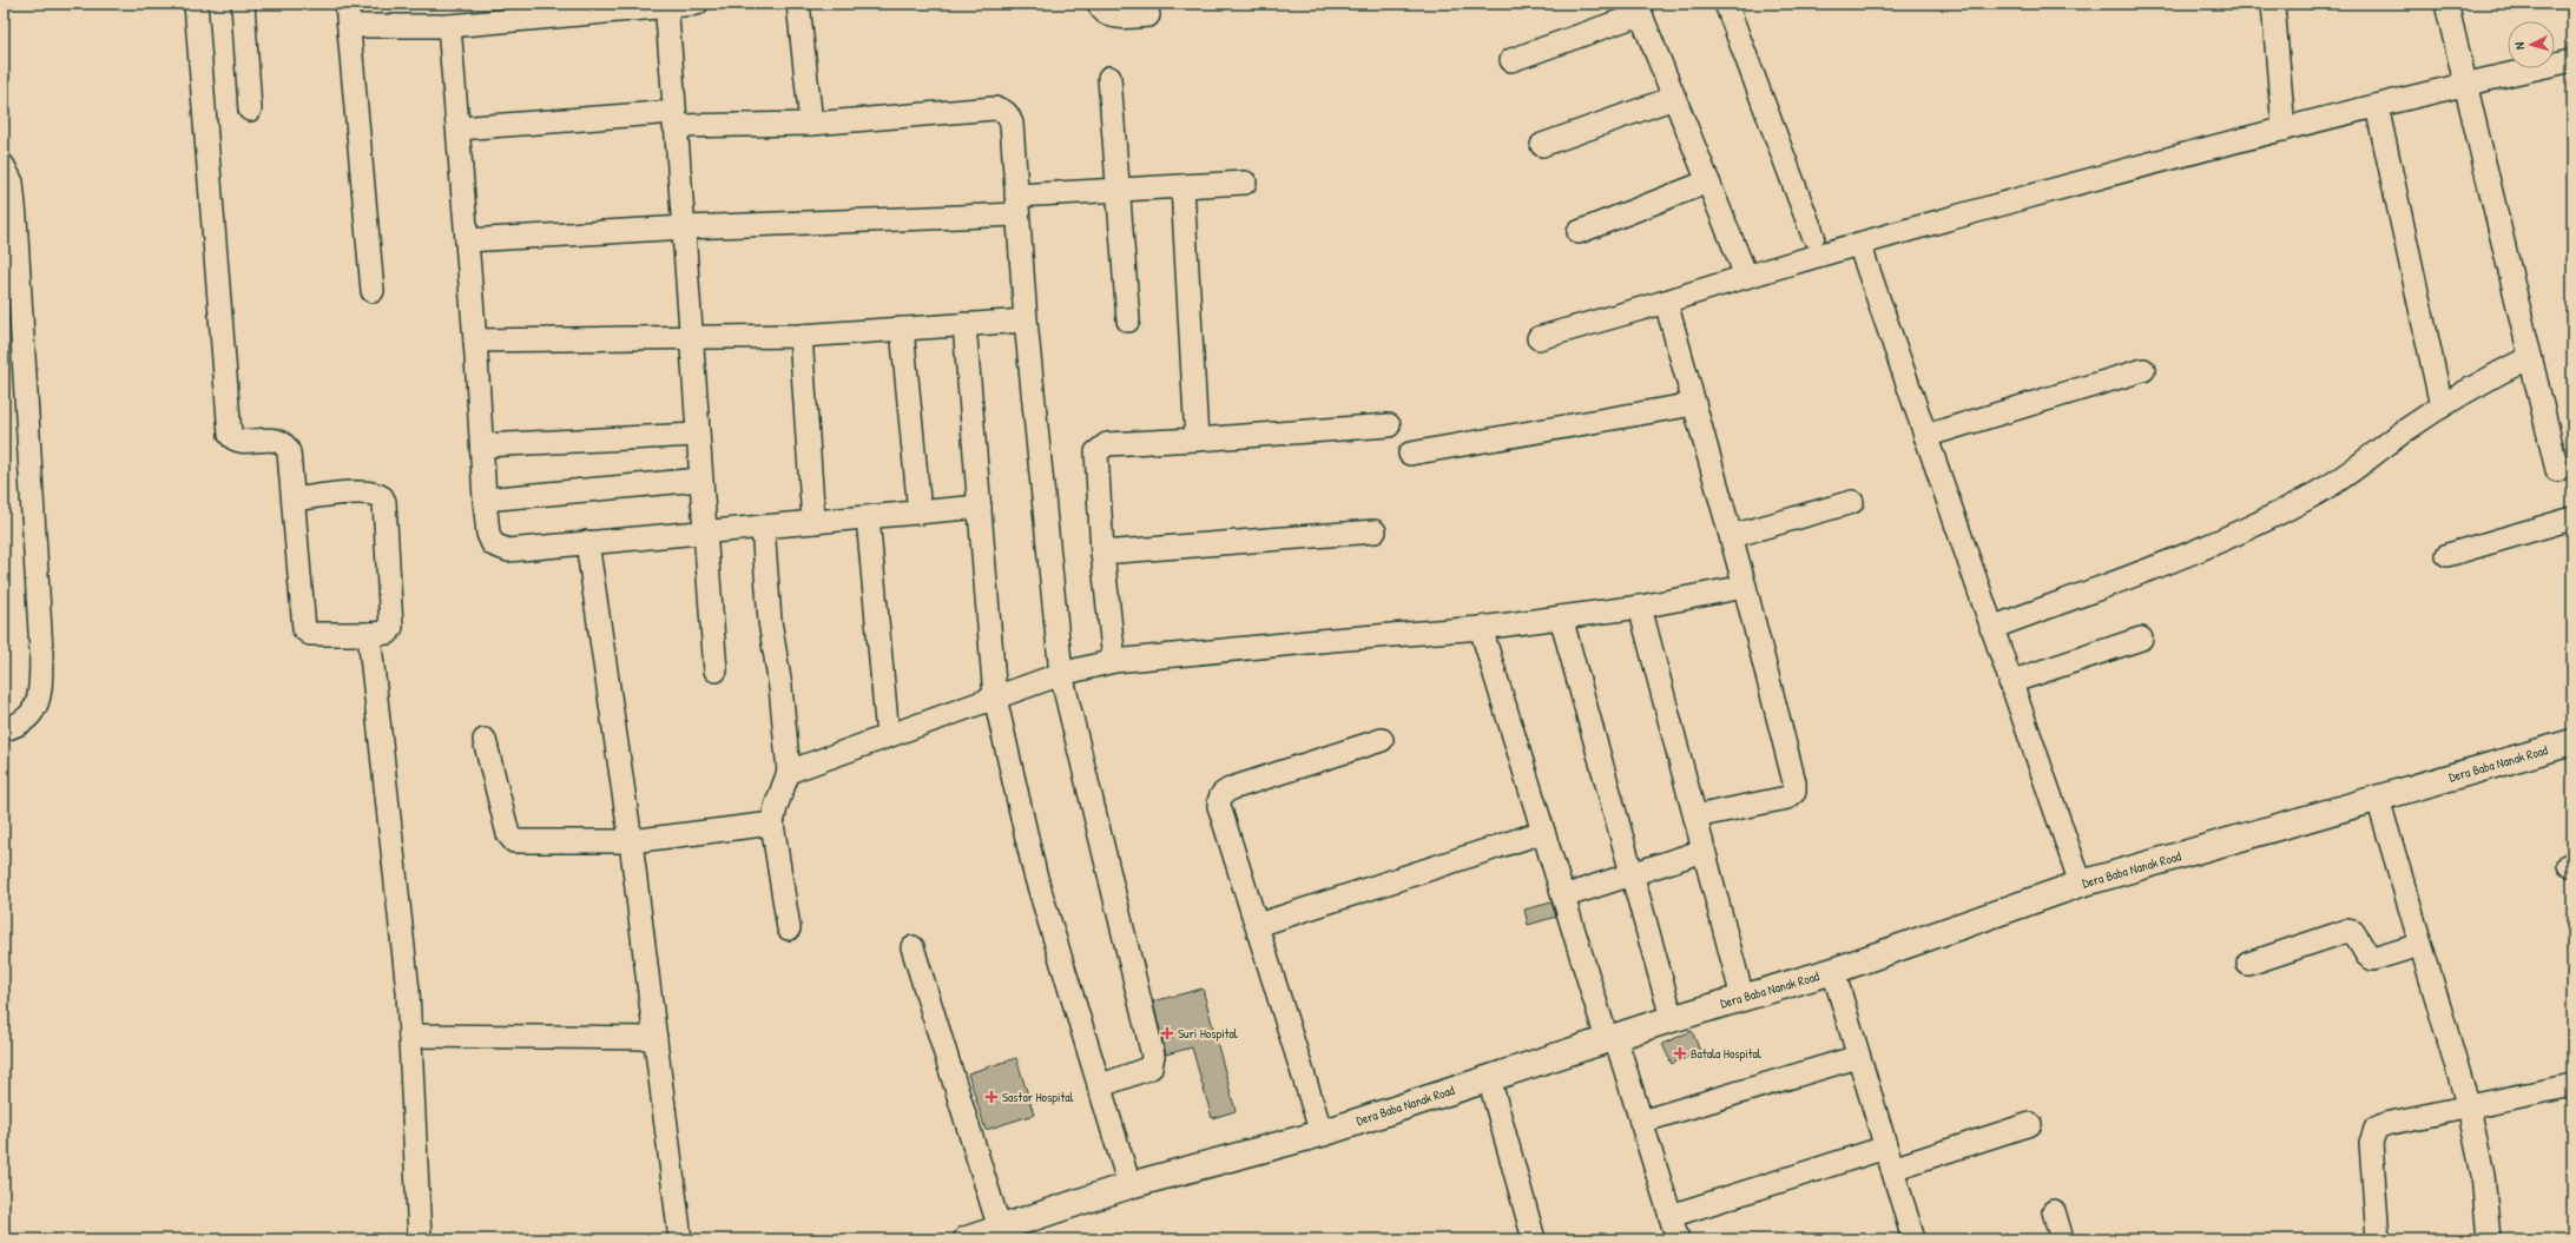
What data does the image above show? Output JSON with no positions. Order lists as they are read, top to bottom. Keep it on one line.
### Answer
{"streets":{"main road":["Dera Baba Nanak Road"]},"places":{"health":["Suri Hospital","Batala Hospital","Sastar Hospital"]},"north":"left"}
